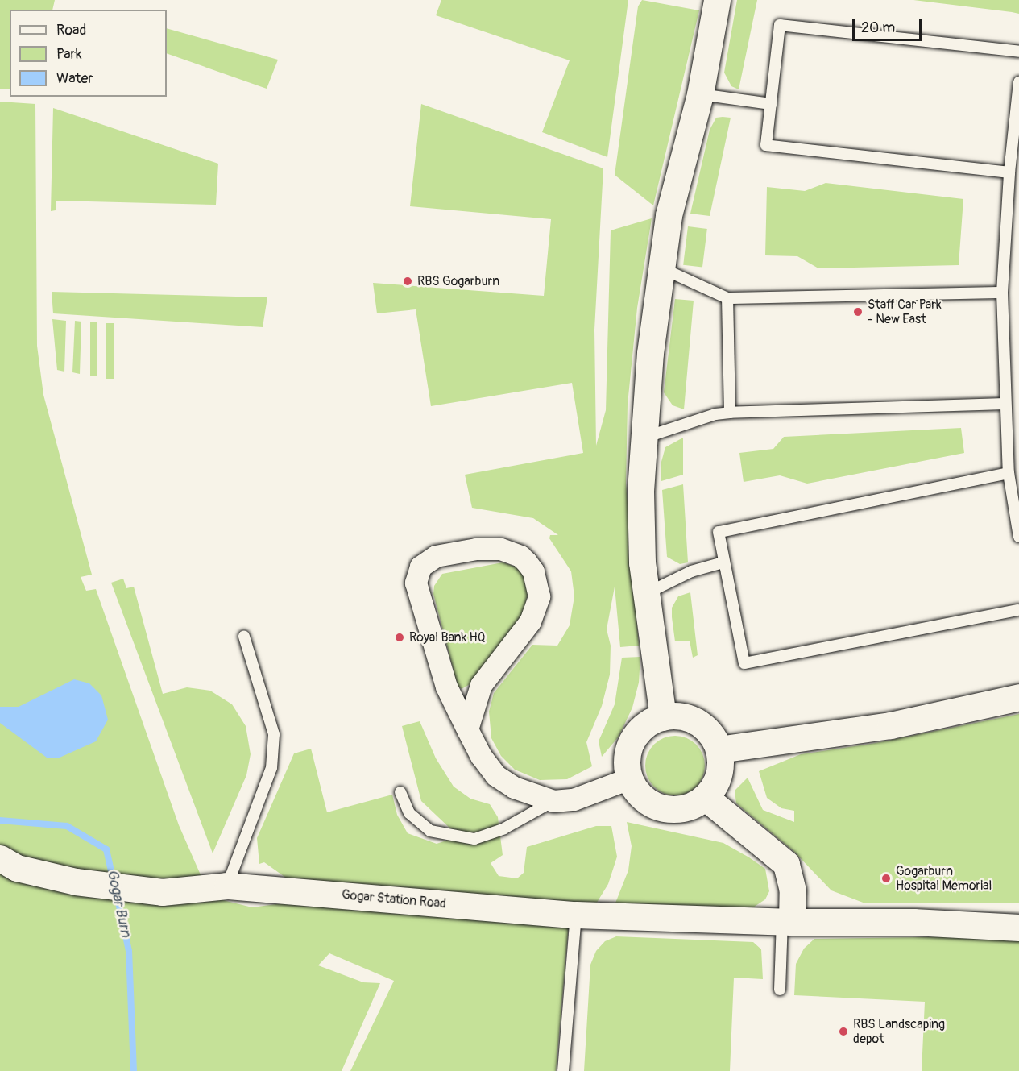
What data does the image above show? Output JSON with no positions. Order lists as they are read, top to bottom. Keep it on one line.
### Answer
{"streets":{"street":["Gogar Station Road"]},"water":["Gogar Burn"],"places":["RBS Gogarburn","Staff Car Park - New East","Royal Bank HQ","Gogarburn Hospital Memorial","RBS Landscaping depot"],"legend":["Road","Park","Water"],"scale_bar":"20 m"}
